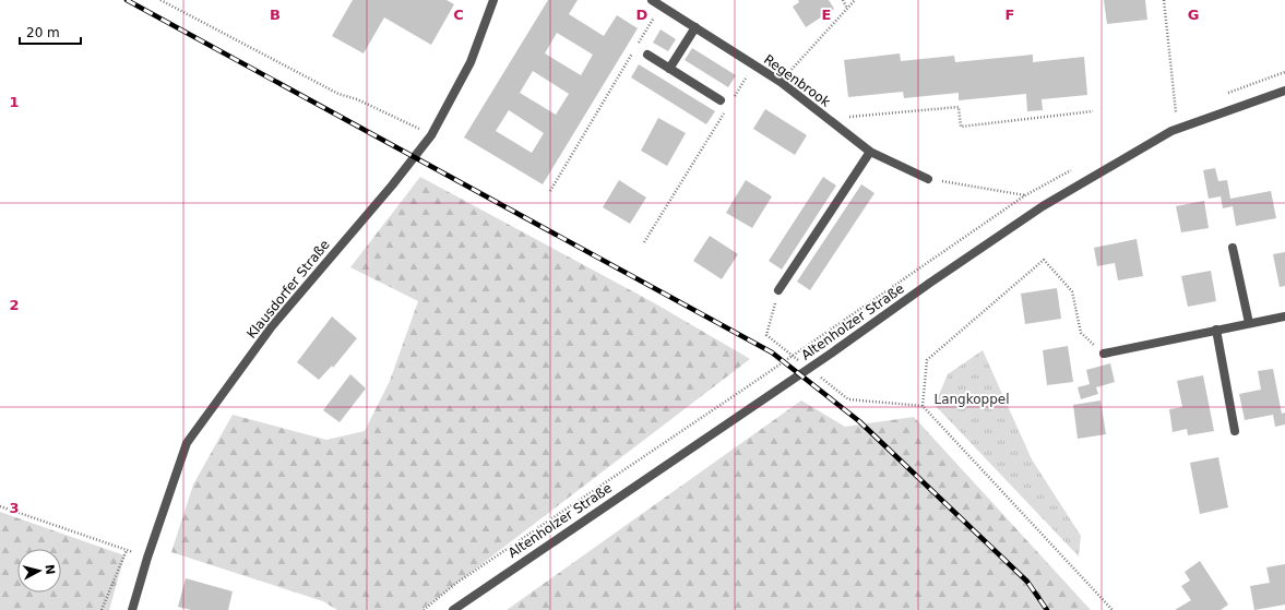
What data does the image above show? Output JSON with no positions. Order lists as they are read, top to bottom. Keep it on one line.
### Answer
{"streets":{"street":["Regenbrook","Klausdorfer Straße","Altenholzer Straße"]},"parks":["Langkoppel"],"scale_bar":"20 m","north":"right","grid":{"columns":["B","C","D","E","F","G"],"rows":["1","2","3"]}}
